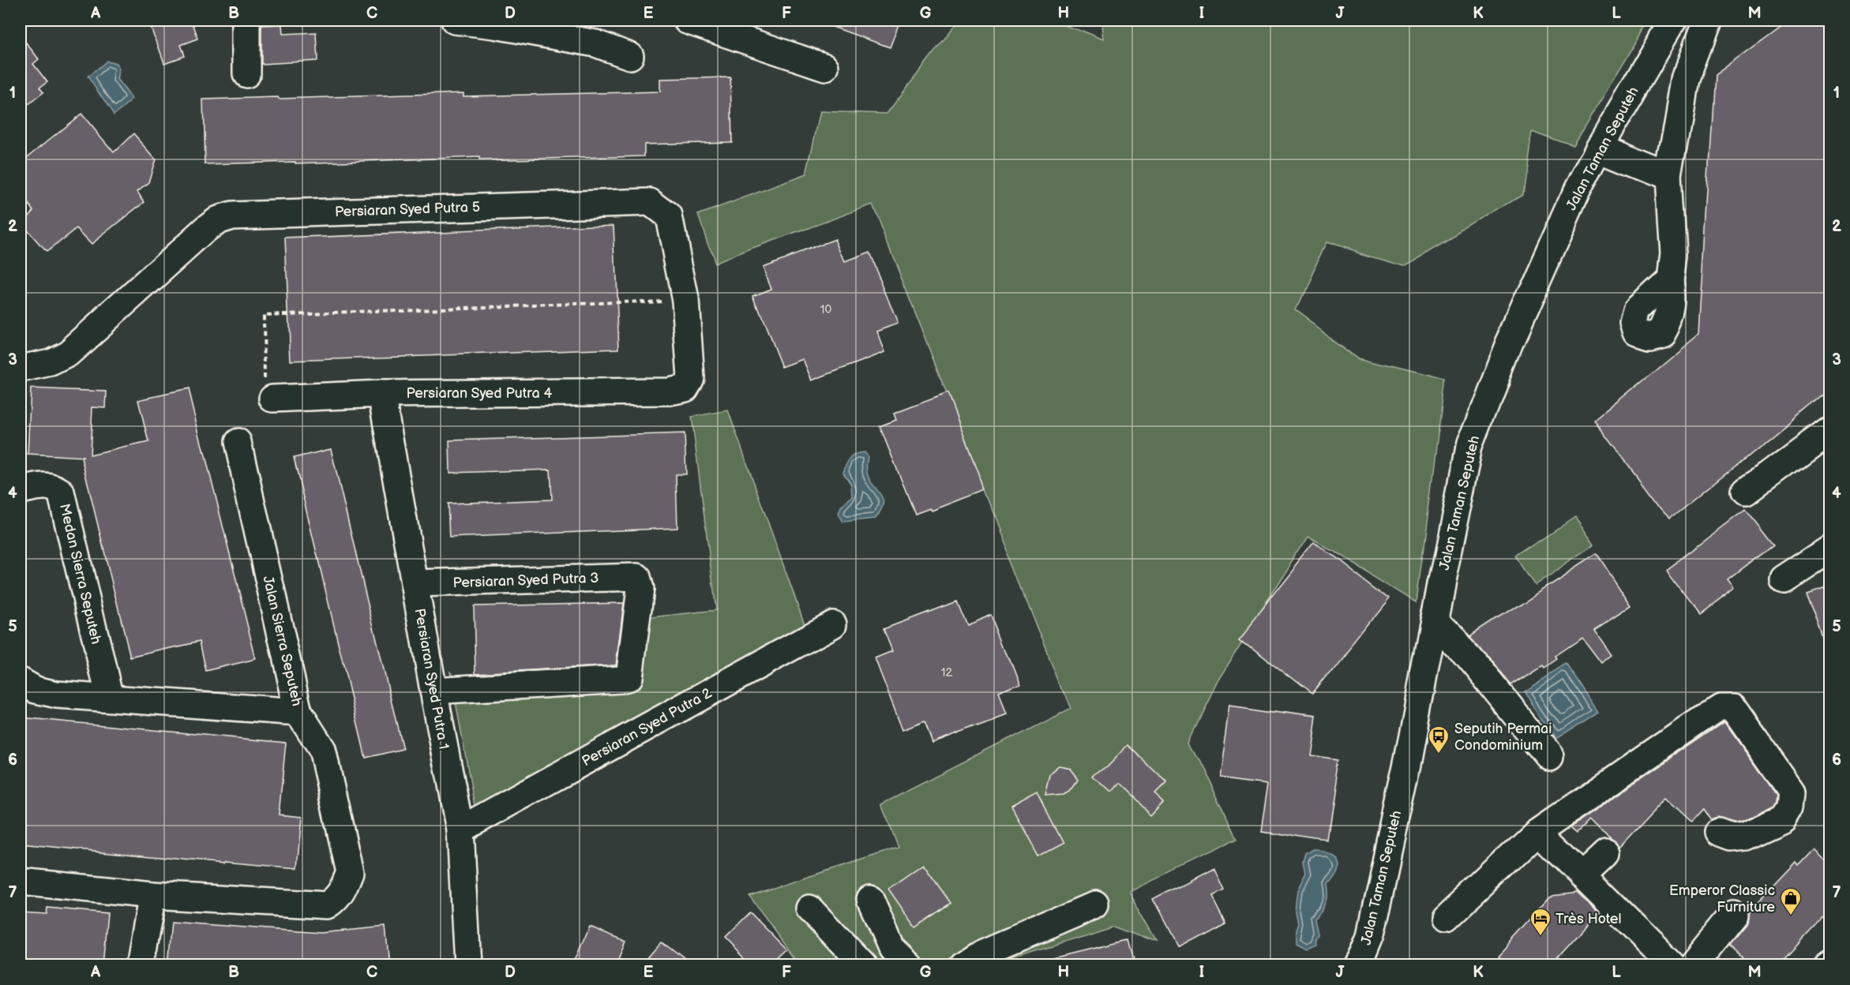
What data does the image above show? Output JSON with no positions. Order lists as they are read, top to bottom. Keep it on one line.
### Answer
{"streets":{"street":["Jalan Taman Seputeh","Persiaran Syed Putra 5","Persiaran Syed Putra 4","Medan Sierra Seputeh","Persiaran Syed Putra 3","Jalan Sierra Seputeh","Persiaran Syed Putra 1","Persiaran Syed Putra 2"]},"crossings":[["Persiaran Syed Putra 5","Persiaran Syed Putra 4"],["Persiaran Syed Putra 4","Persiaran Syed Putra 1"],["Persiaran Syed Putra 3","Persiaran Syed Putra 1"],["Persiaran Syed Putra 1","Persiaran Syed Putra 2"]],"places":{"bus stop":["Seputih Permai Condominium"],"shop":["Emperor Classic Furniture"],"hotel":["Très Hotel"]},"house_numbers":["10","12"],"grid":{"columns":["A","B","C","D","E","F","G","H","I","J","K","L","M"],"rows":["1","2","3","4","5","6","7"]}}
